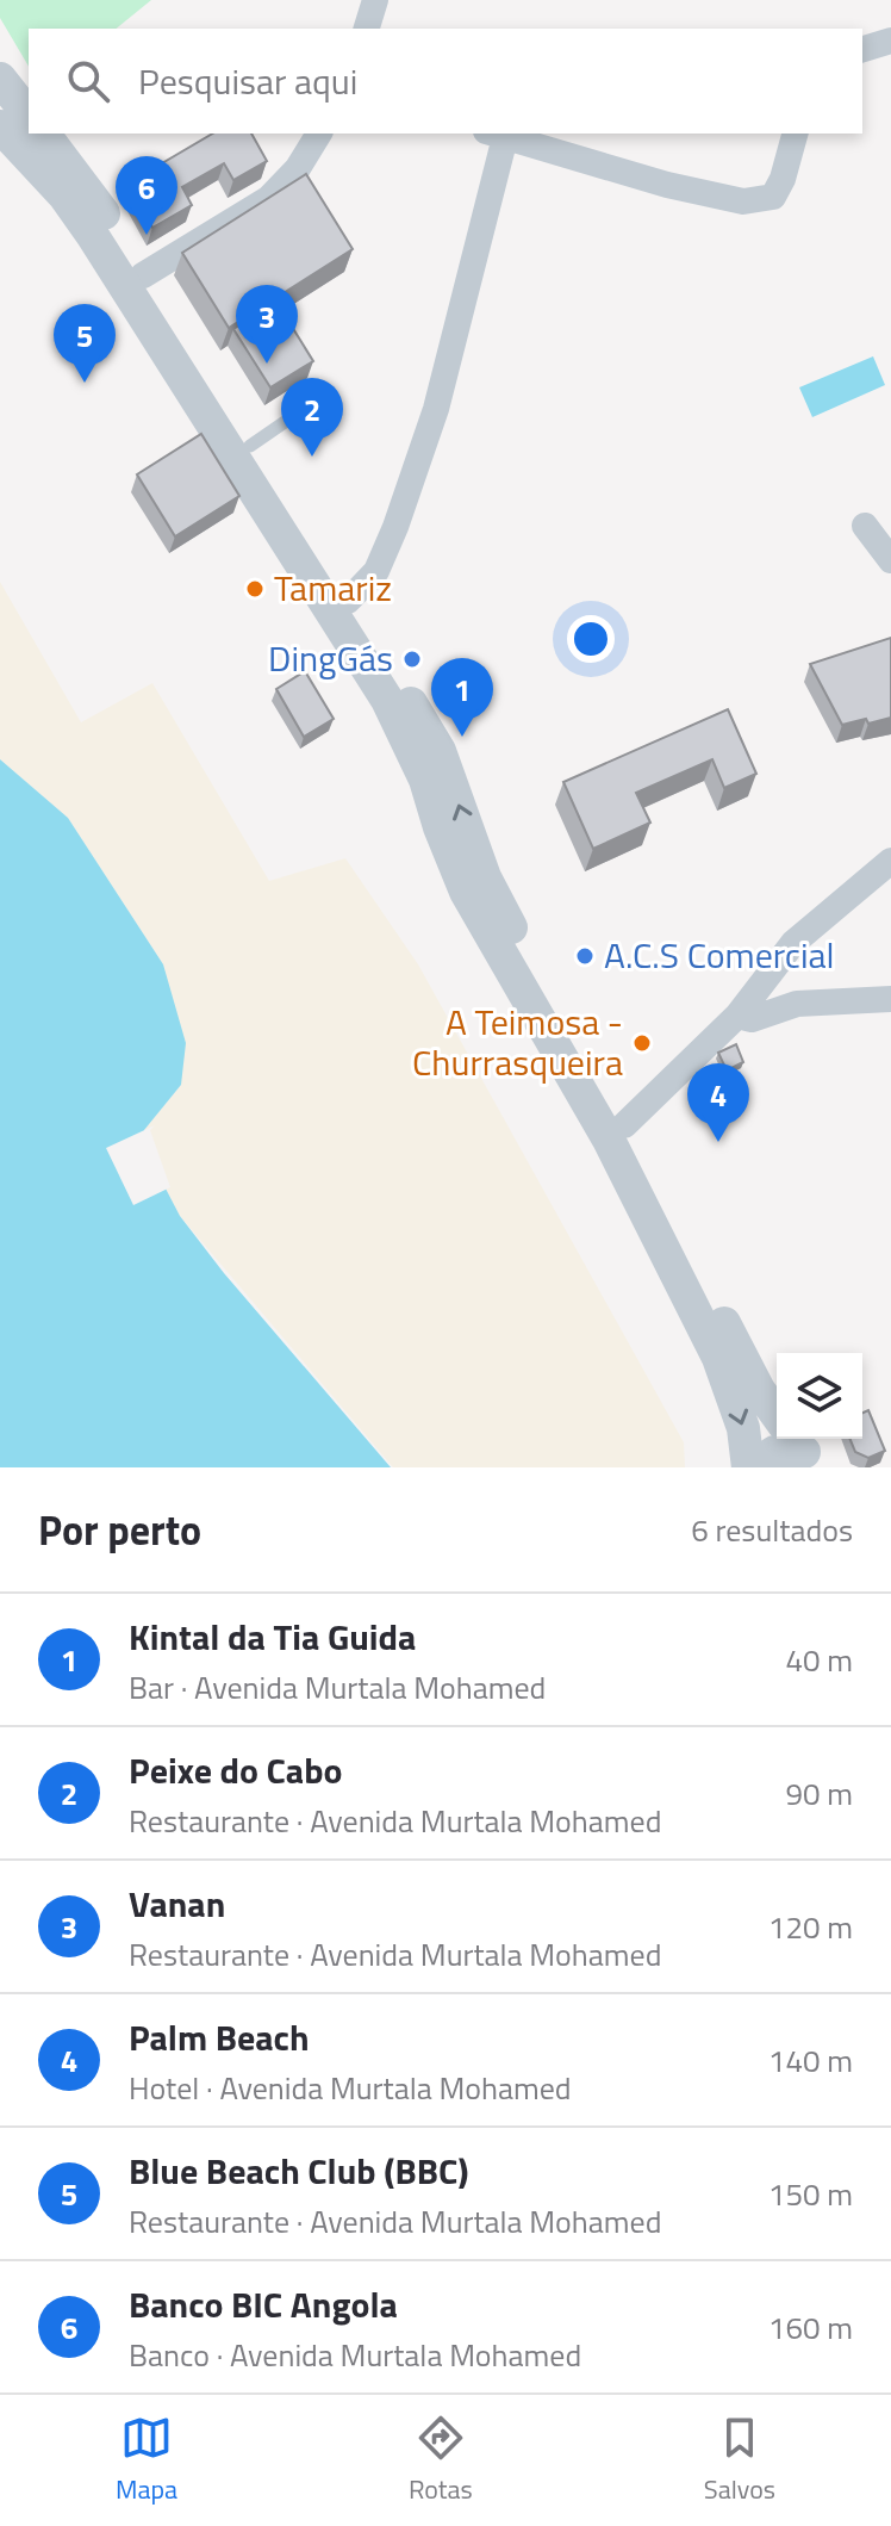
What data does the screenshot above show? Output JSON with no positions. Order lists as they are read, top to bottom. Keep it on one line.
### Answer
{"places":["Tamariz","DingGás","A.C.S Comercial","A Teimosa - Churrasqueira"],"page":{"search":"Pesquisar aqui","pins":["6","3","5","2","1","4"],"heading":["Por perto","6 resultados"],"list":[{"mark":"1","name":"Kintal da Tia Guida","note":"Bar · Avenida Murtala Mohamed","value":"40 m"},{"mark":"2","name":"Peixe do Cabo","note":"Restaurante · Avenida Murtala Mohamed","value":"90 m"},{"mark":"3","name":"Vanan","note":"Restaurante · Avenida Murtala Mohamed","value":"120 m"},{"mark":"4","name":"Palm Beach","note":"Hotel · Avenida Murtala Mohamed","value":"140 m"},{"mark":"5","name":"Blue Beach Club (BBC)","note":"Restaurante · Avenida Murtala Mohamed","value":"150 m"},{"mark":"6","name":"Banco BIC Angola","note":"Banco · Avenida Murtala Mohamed","value":"160 m"}],"nav":["Mapa","Rotas","Salvos"]}}
